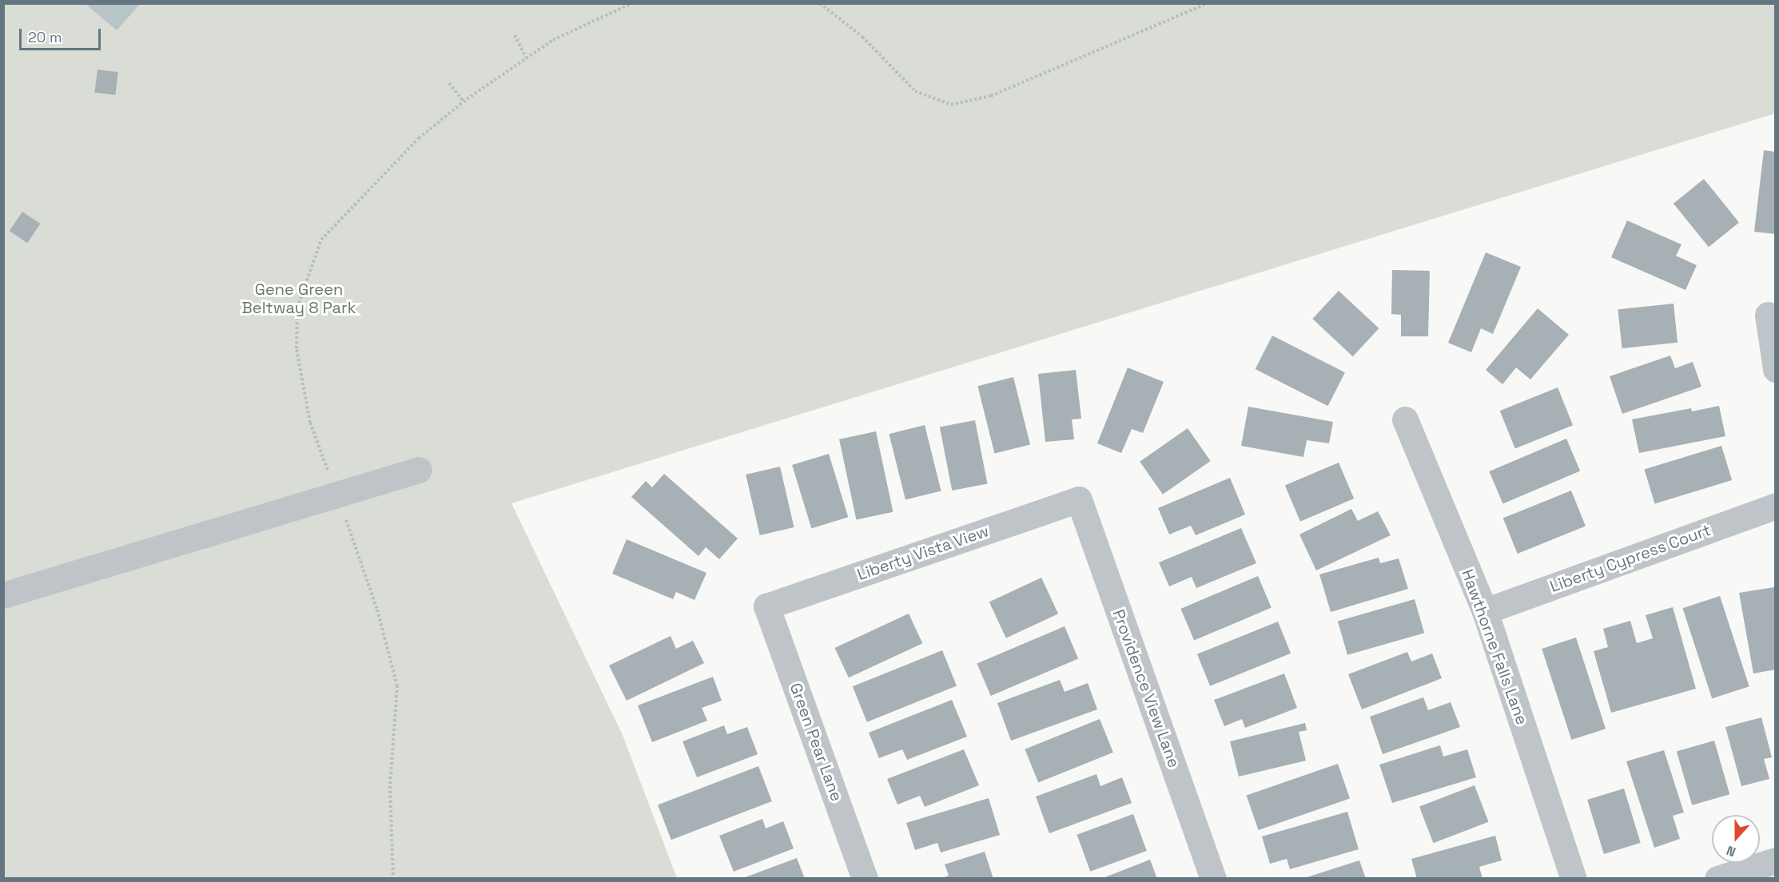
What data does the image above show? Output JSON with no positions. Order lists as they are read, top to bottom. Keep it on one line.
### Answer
{"streets":{"street":["Liberty Vista View","Liberty Cypress Court","Hawthorne Falls Lane","Providence View Lane","Green Pear Lane"]},"crossings":[["Liberty Vista View","Providence View Lane"],["Liberty Vista View","Green Pear Lane"],["Liberty Cypress Court","Hawthorne Falls Lane"]],"parks":["Gene Green Beltway 8 Park"],"scale_bar":"20 m","north":"bottom"}
